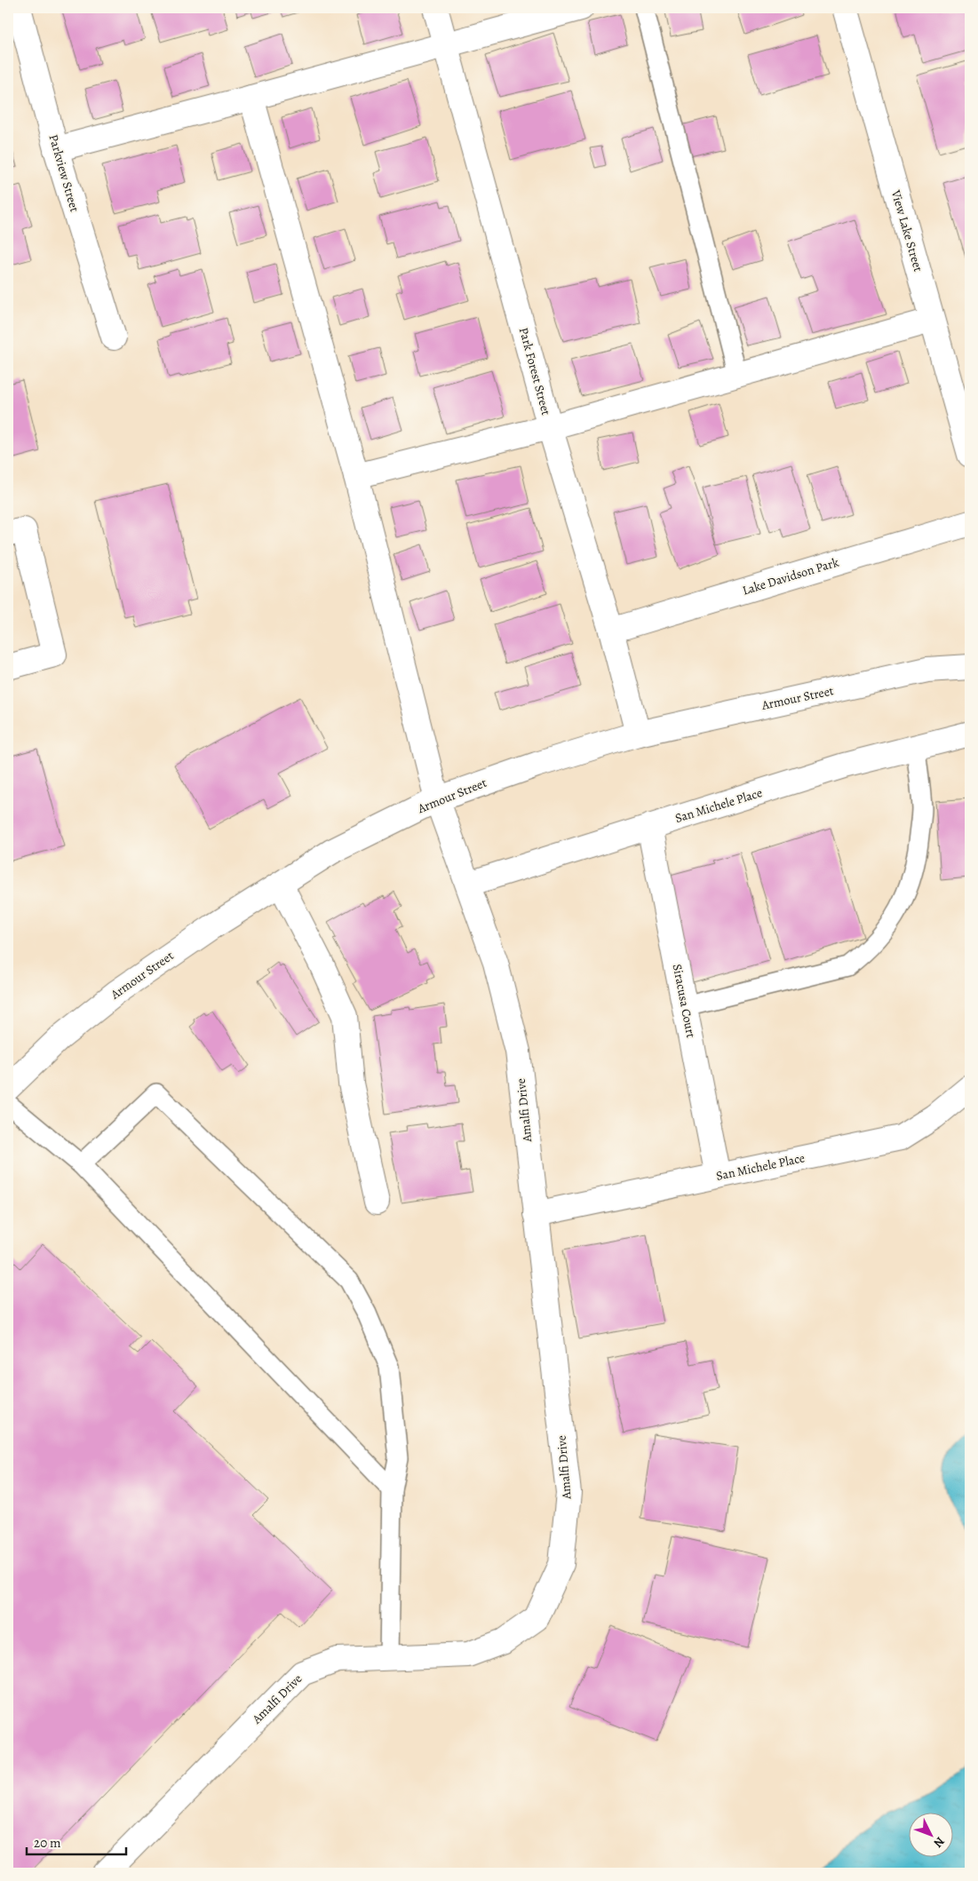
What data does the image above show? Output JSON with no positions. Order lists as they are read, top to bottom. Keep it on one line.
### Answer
{"streets":{"street":["Parkview Street","View Lake Street","Park Forest Street","Lake Davidson Park","Armour Street","San Michele Place","Siracusa Court","Amalfi Drive"]},"crossings":[["Park Forest Street","Lake Davidson Park"],["Park Forest Street","Armour Street"],["Armour Street","Amalfi Drive"],["San Michele Place","Siracusa Court"],["San Michele Place","Amalfi Drive"]],"scale_bar":"20 m","north":"bottom right"}
